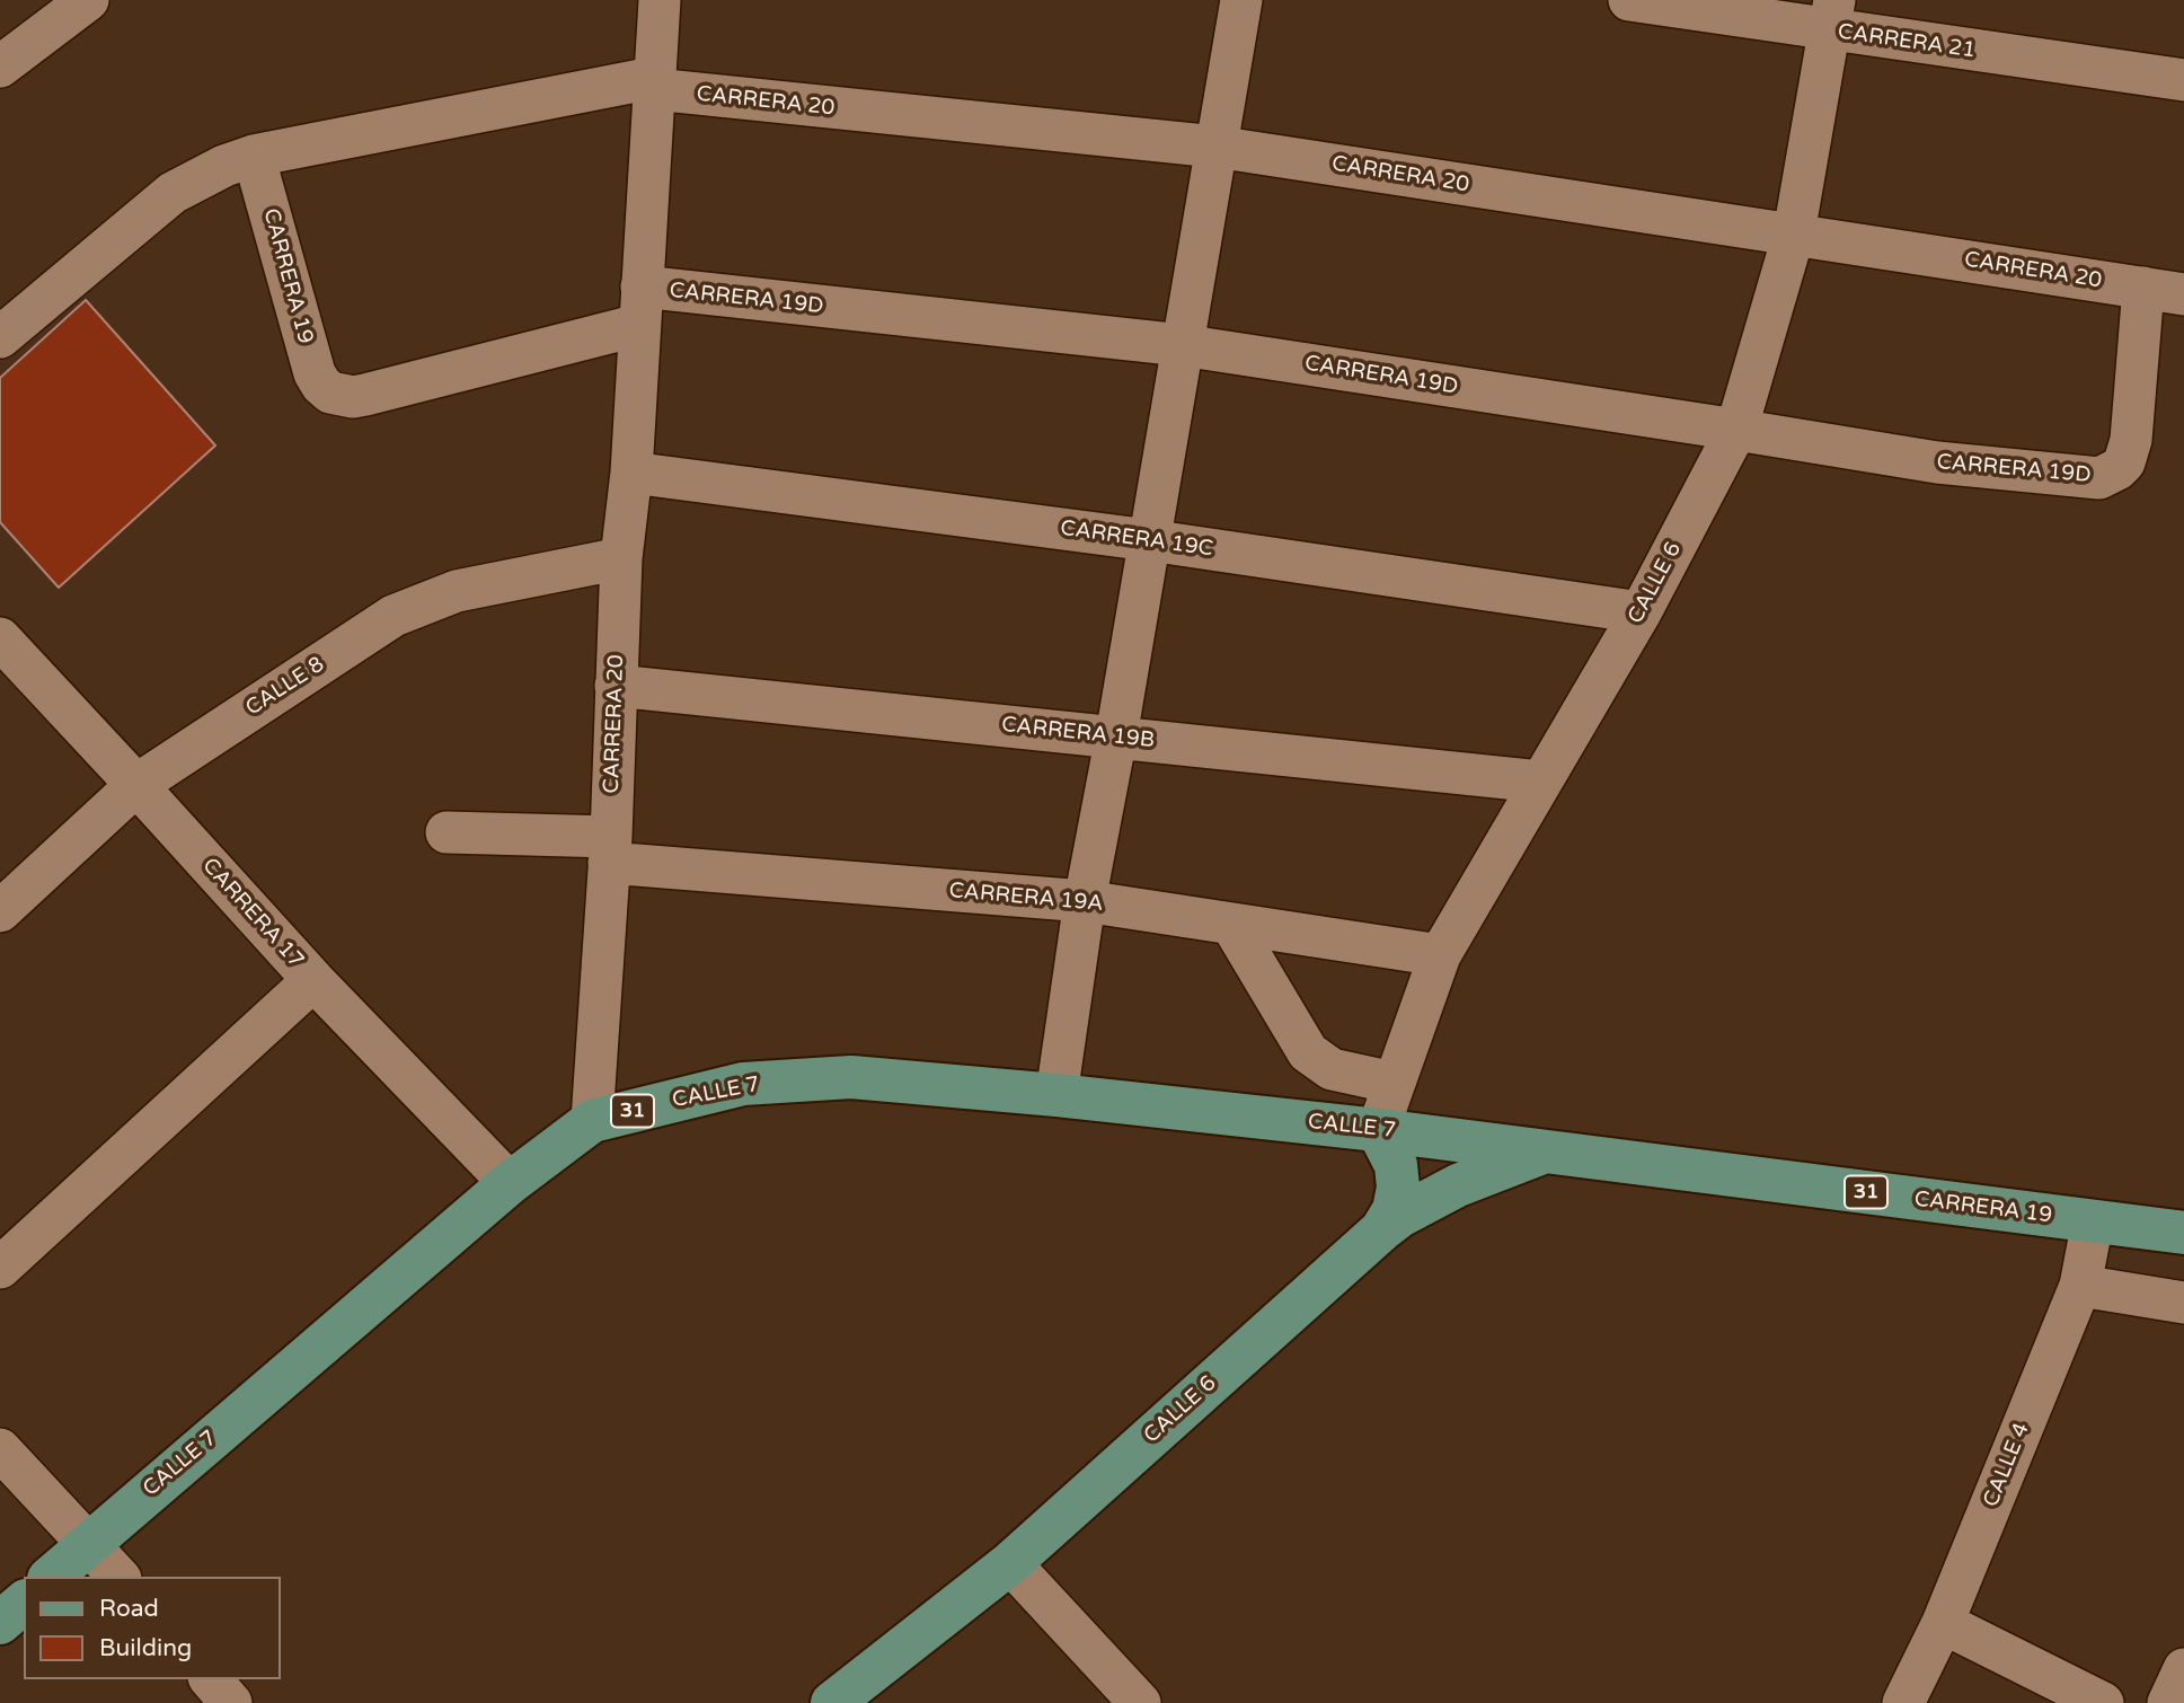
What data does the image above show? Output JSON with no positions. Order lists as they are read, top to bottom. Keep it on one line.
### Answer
{"streets":{"main road":["CARRERA 19","CALLE 6","CALLE 7","31"],"street":["CARRERA 21","CARRERA 20","CARRERA 19D","CARRERA 19C","CALLE 8","CARRERA 19B","CARRERA 19A","CARRERA 17","CALLE 4"]},"crossings":[["CARRERA 21","CALLE 6"],["CARRERA 20","CARRERA 19"],["CARRERA 20","CARRERA 19D"],["CARRERA 20","CARRERA 19C"],["CARRERA 20","CALLE 6"],["CARRERA 20","CALLE 8"],["CARRERA 20","CARRERA 19B"],["CARRERA 20","CARRERA 19A"],["CARRERA 20","CALLE 7"],["CARRERA 19","CARRERA 19D"],["CARRERA 19","CALLE 6"],["CARRERA 19","CALLE 7"],["CARRERA 19","CALLE 4"],["CARRERA 19D","CALLE 6"],["CARRERA 19C","CALLE 6"],["CALLE 6","CARRERA 19B"],["CALLE 6","CARRERA 19A"],["CALLE 6","CALLE 7"],["CALLE 8","CARRERA 17"],["CARRERA 17","CALLE 7"]],"legend":["Road","Building"]}
